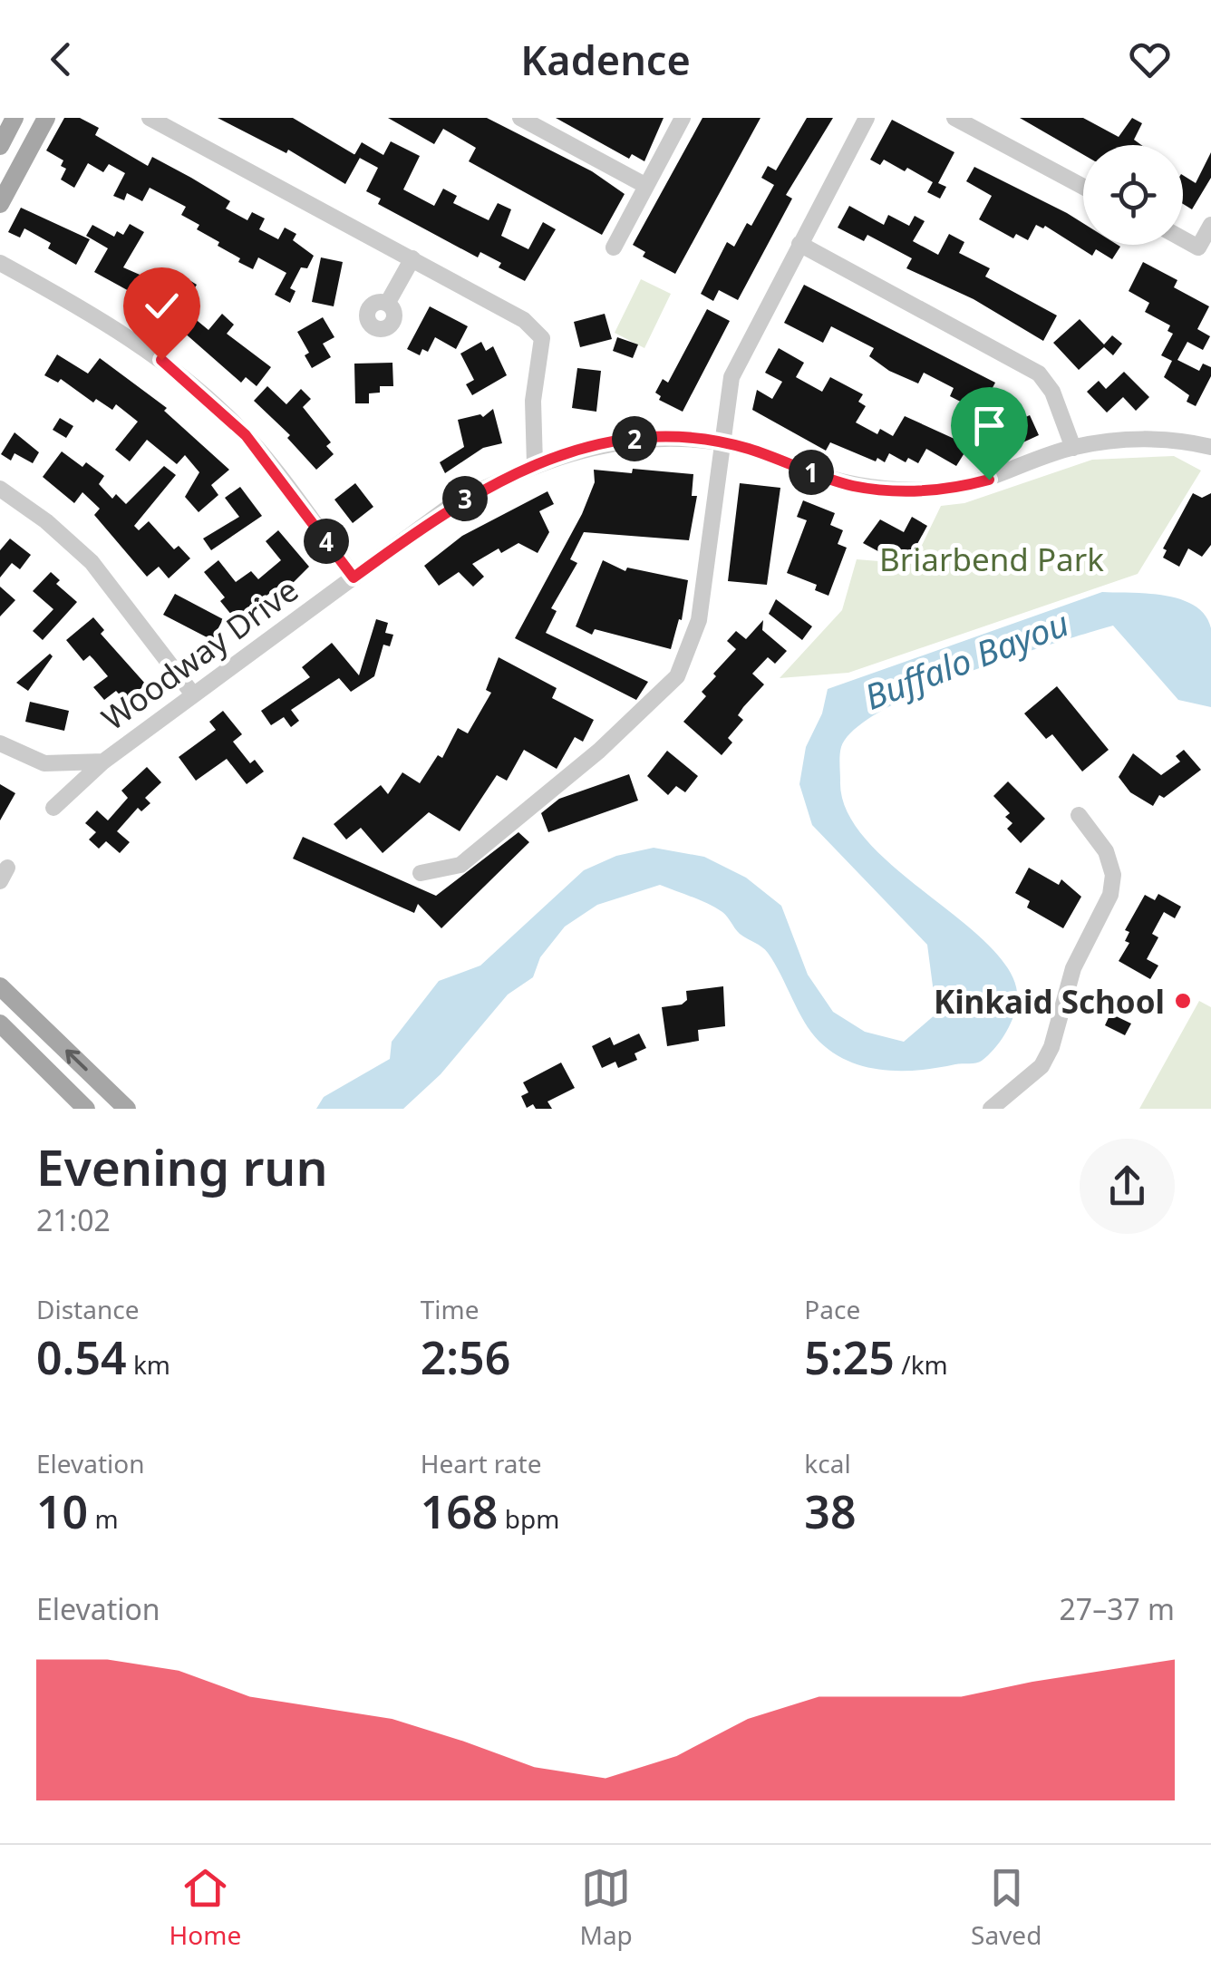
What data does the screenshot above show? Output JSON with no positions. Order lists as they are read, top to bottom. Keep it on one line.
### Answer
{"streets":{"street":["Woodway Drive"]},"water":["Buffalo Bayou"],"parks":["Briarbend Park"],"places":["Kinkaid School"],"page":{"header":"Kadence","pins":["2","1","3","4"],"heading":["Evening run","21:02"],"stats":[["Distance","0.54 km"],["Time","2:56"],["Pace","5:25 /km"],["Elevation","10 m"],["Heart rate","168 bpm"],["kcal","38"]],"chart":["Elevation","27–37 m"],"tabs":["Home","Map","Saved"]}}
